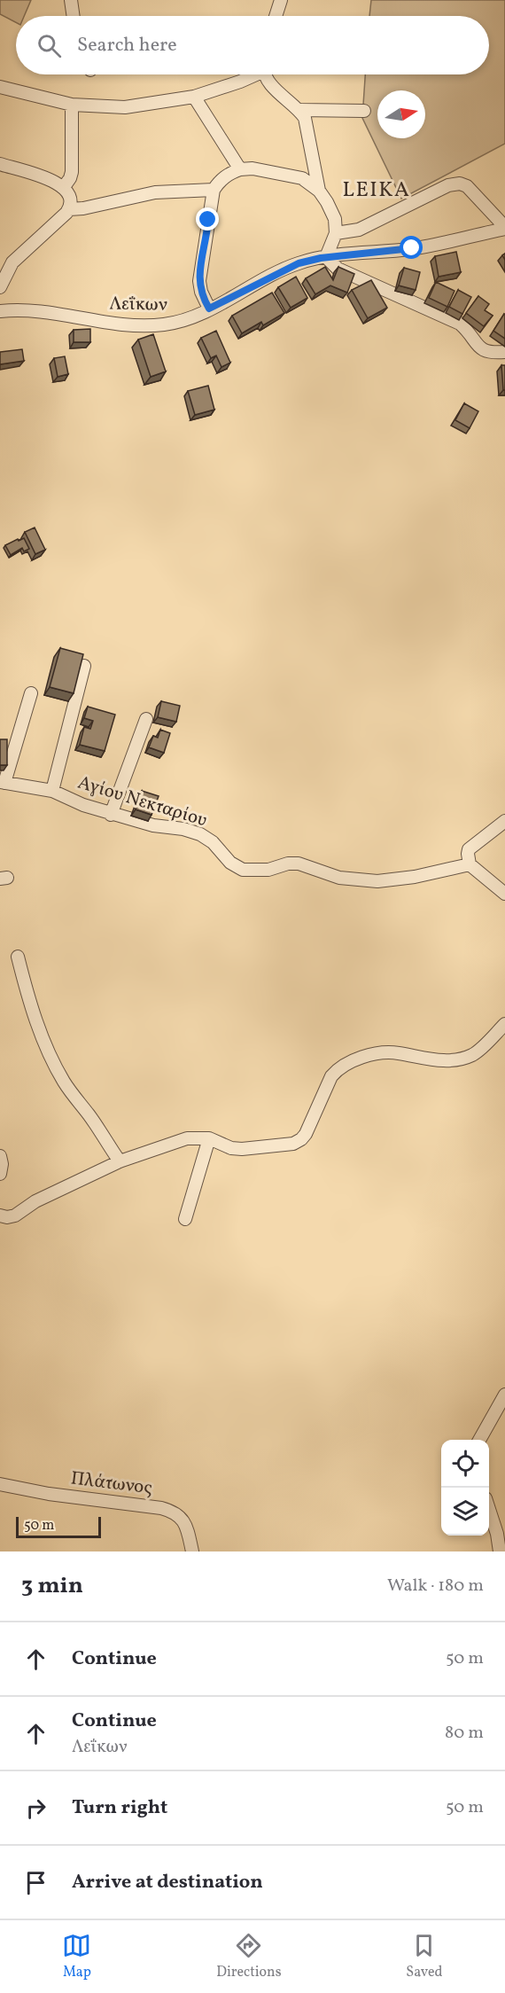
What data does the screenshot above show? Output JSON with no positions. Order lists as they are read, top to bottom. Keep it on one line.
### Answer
{"streets":{"street":["Λεΐκων","Αγίου Νεκταρίου","Πλάτωνος"]},"districts":["LEIKA"],"scale_bar":"50 m","north":"right","page":{"search":"Search here","scale":"50 m","heading":["3 min","Walk · 180 m"],"list":[["Continue","50 m"],["Continue","Λεΐκων","80 m"],["Turn right","50 m"],"Arrive at destination"],"nav":["Map","Directions","Saved"]}}
